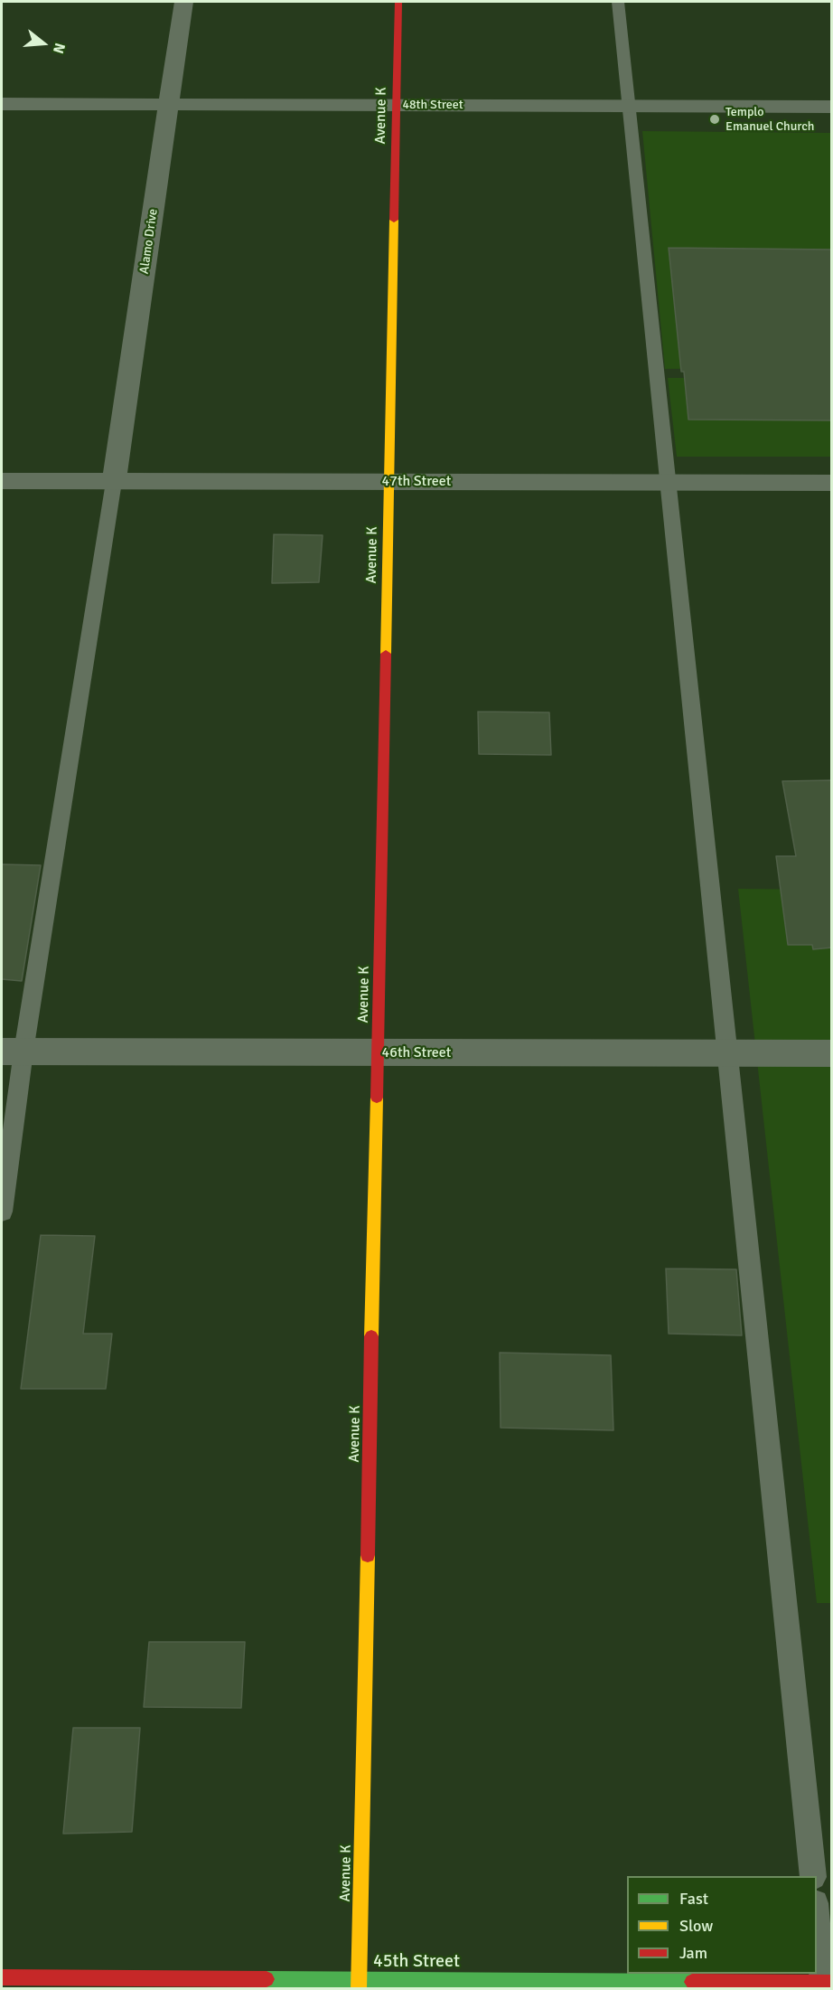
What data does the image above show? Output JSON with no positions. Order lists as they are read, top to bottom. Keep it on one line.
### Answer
{"streets":{"street":["48th Street","Avenue K","Alamo Drive","47th Street","46th Street","45th Street"]},"crossings":[["48th Street","Avenue K"],["48th Street","Alamo Drive"],["Avenue K","47th Street"],["Avenue K","46th Street"],["Avenue K","45th Street"],["Alamo Drive","47th Street"]],"places":["Templo Emanuel Church"],"legend":["Fast","Slow","Jam"],"north":"right"}
